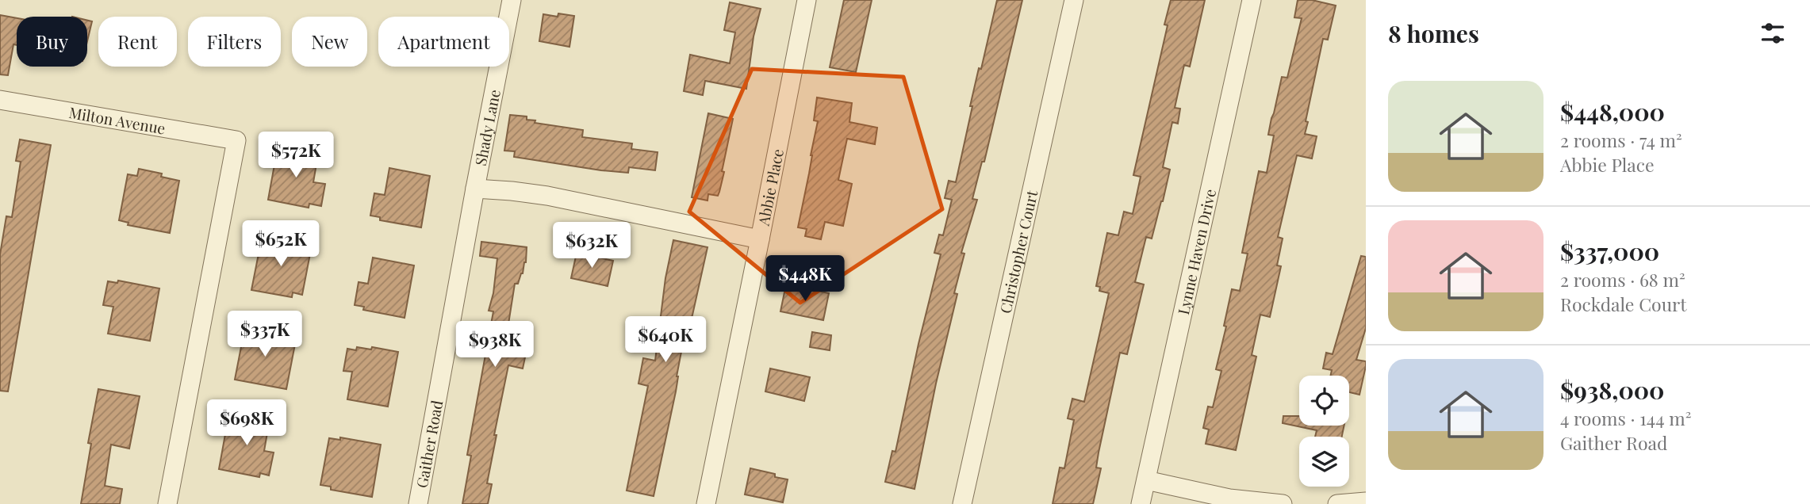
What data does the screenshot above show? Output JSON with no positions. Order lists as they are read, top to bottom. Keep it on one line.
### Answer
{"streets":{"street":["Milton Avenue","Shady Lane","Abbie Place","Christopher Court","Lynne Haven Drive","Gaither Road"]},"crossings":[["Shady Lane","Gaither Road"]],"page":{"heading":"8 homes","chip":["Buy","Rent","Filters","New","Apartment"],"list":[{"name":"$448,000","note":"2 rooms · 74 m² · Abbie Place"},{"name":"$337,000","note":"2 rooms · 68 m² · Rockdale Court"},{"name":"$938,000","note":"4 rooms · 144 m² · Gaither Road"}],"price":["$572K","$652K","$632K","$448K","$337K","$640K","$938K","$698K"]}}
